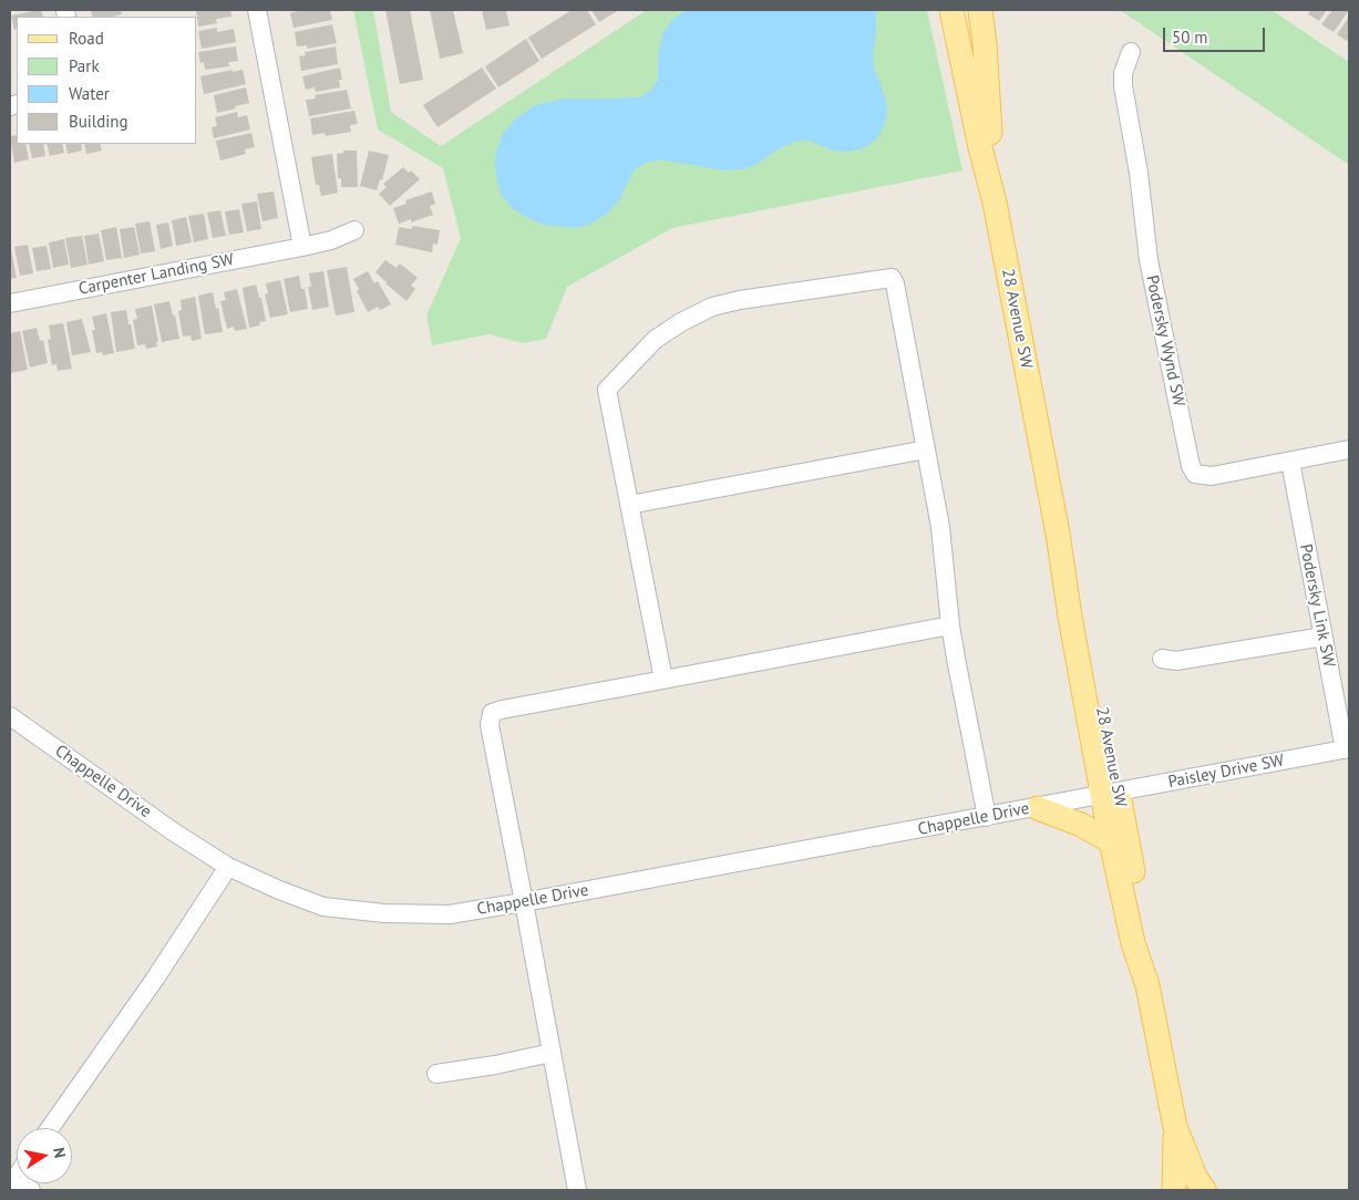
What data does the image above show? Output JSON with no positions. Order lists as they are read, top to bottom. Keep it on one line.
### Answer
{"streets":{"main road":["28 Avenue SW"],"street":["Carpenter Landing SW","Podersky Wynd SW","Podersky Link SW","Paisley Drive SW","Chappelle Drive"]},"crossings":[["28 Avenue SW","Paisley Drive SW"],["28 Avenue SW","Chappelle Drive"],["Podersky Wynd SW","Podersky Link SW"],["Podersky Link SW","Paisley Drive SW"],["Paisley Drive SW","Chappelle Drive"]],"legend":["Road","Park","Water","Building"],"scale_bar":"50 m","north":"right"}
